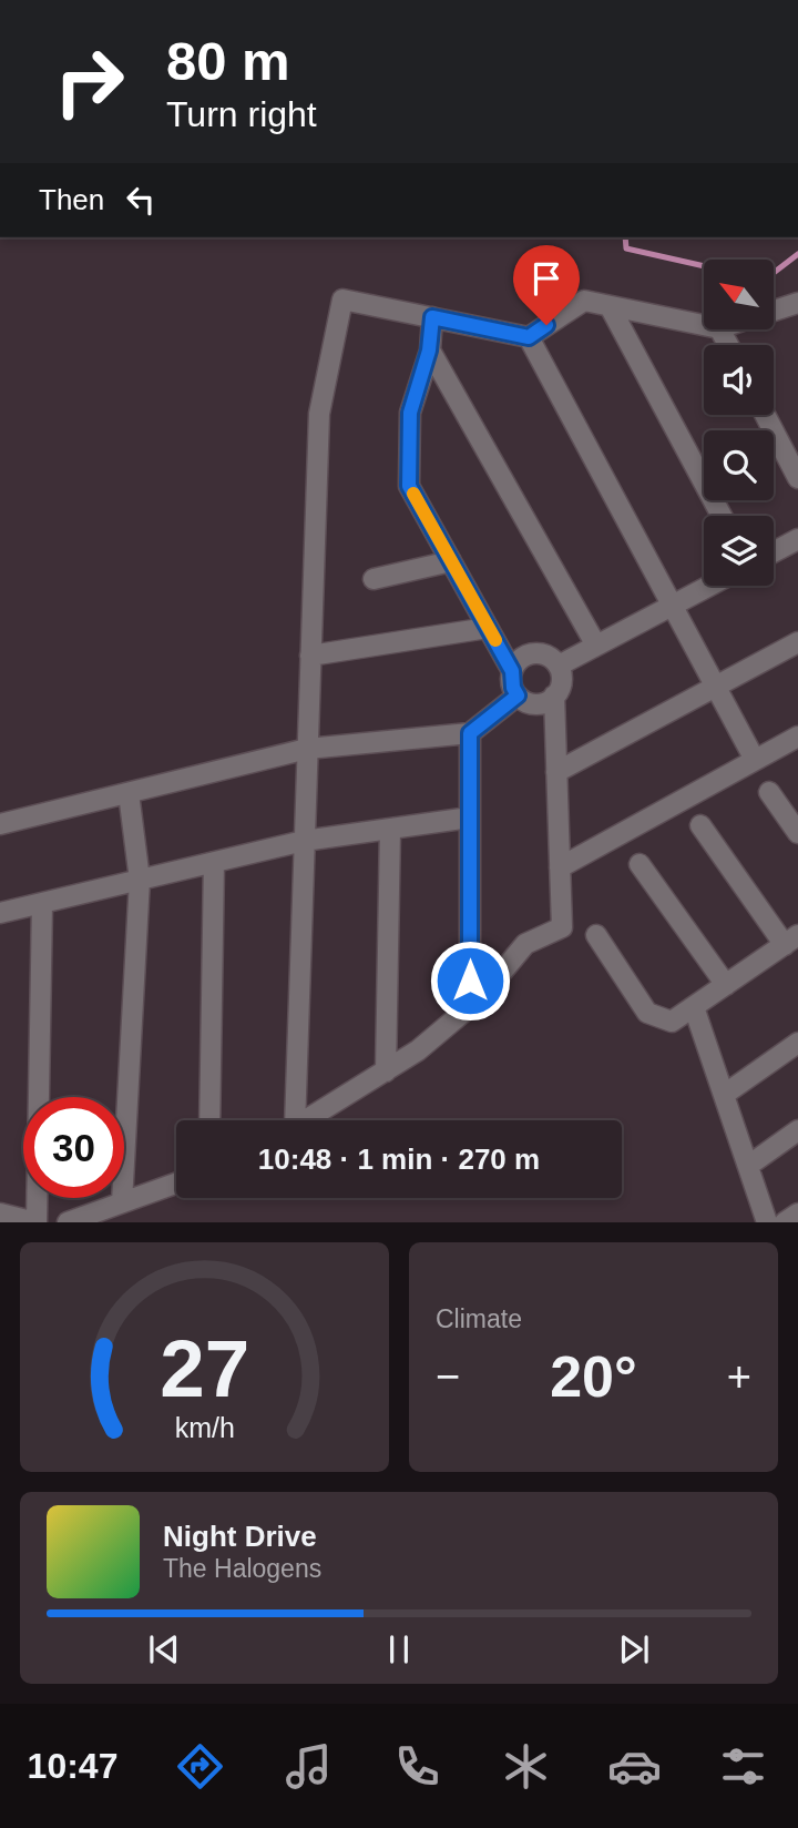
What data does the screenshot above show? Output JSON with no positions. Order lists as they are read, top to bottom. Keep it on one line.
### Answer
{"north":"top left","page":{"turn":["80 m","Turn right"],"then":"Then","limit":"30","trip":"10:48 · 1 min · 270 m","tile":"Climate","heat":["−","20°","+"],"song":["Night Drive","The Halogens"],"tabs":"10:47","gauge":["27","km/h"]}}
